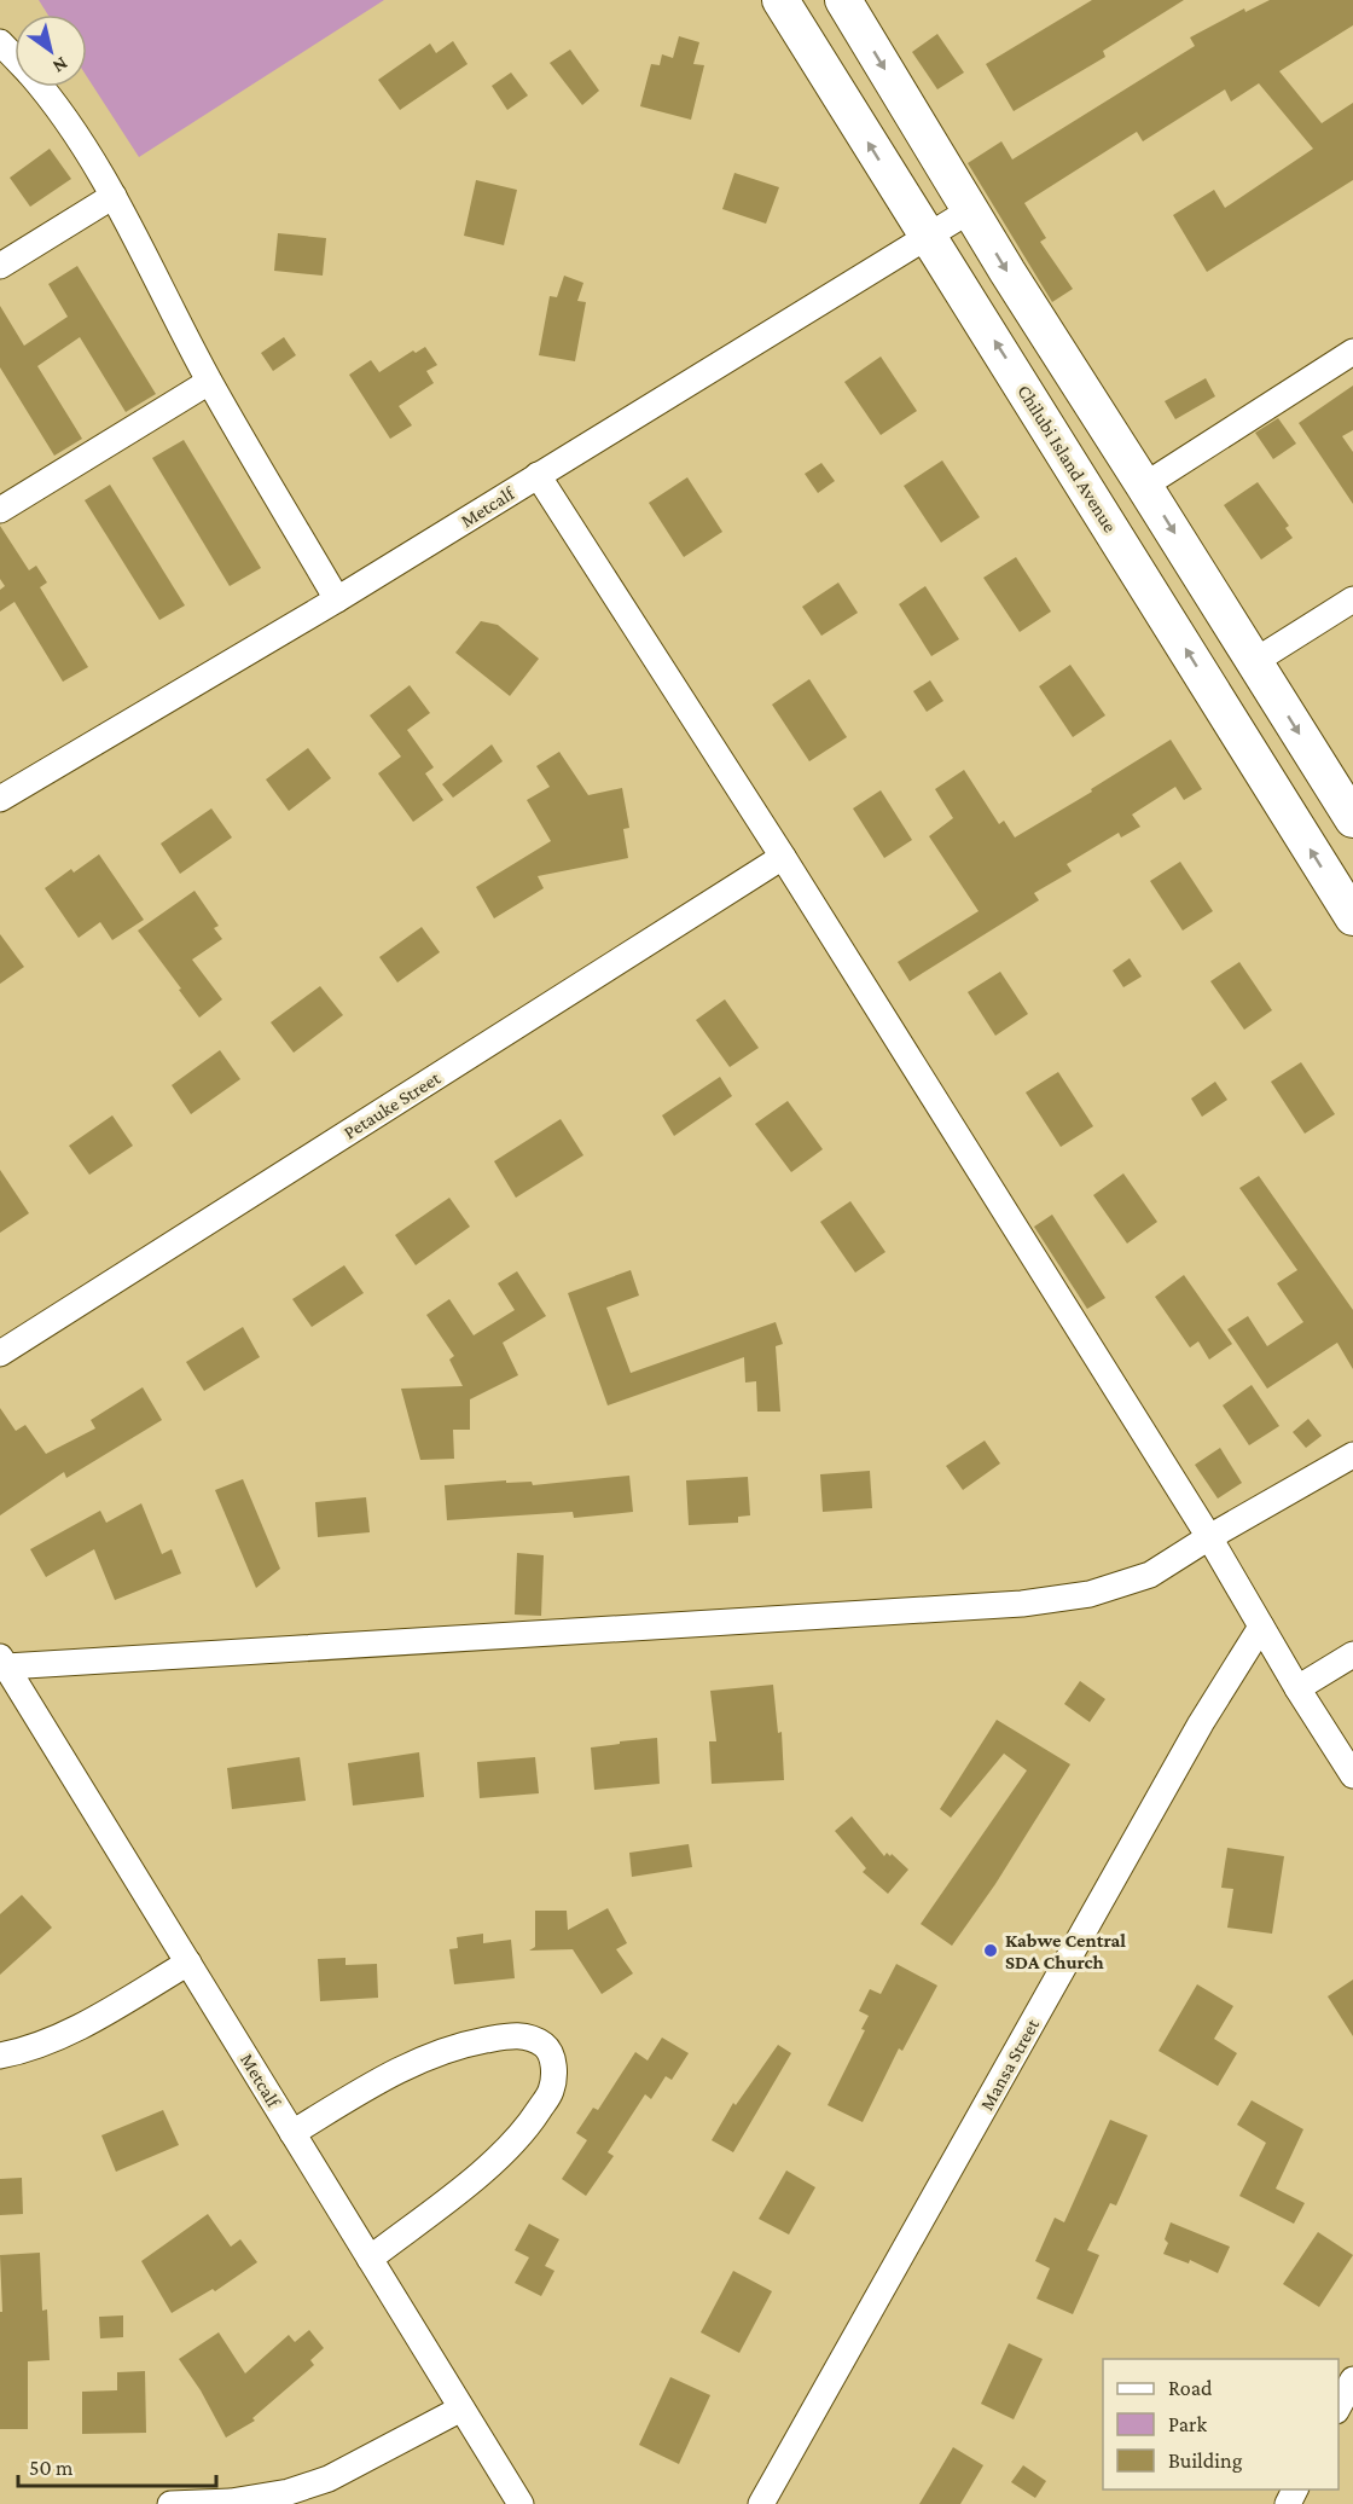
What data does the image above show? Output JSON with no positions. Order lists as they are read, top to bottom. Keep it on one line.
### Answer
{"streets":{"street":["Chilubi Island Avenue","Metcalf","Petauke Street","Mansa Street"]},"crossings":[["Chilubi Island Avenue","Metcalf"]],"places":["Kabwe Central SDA Church"],"legend":["Road","Park","Building"],"scale_bar":"50 m","north":"bottom right"}
